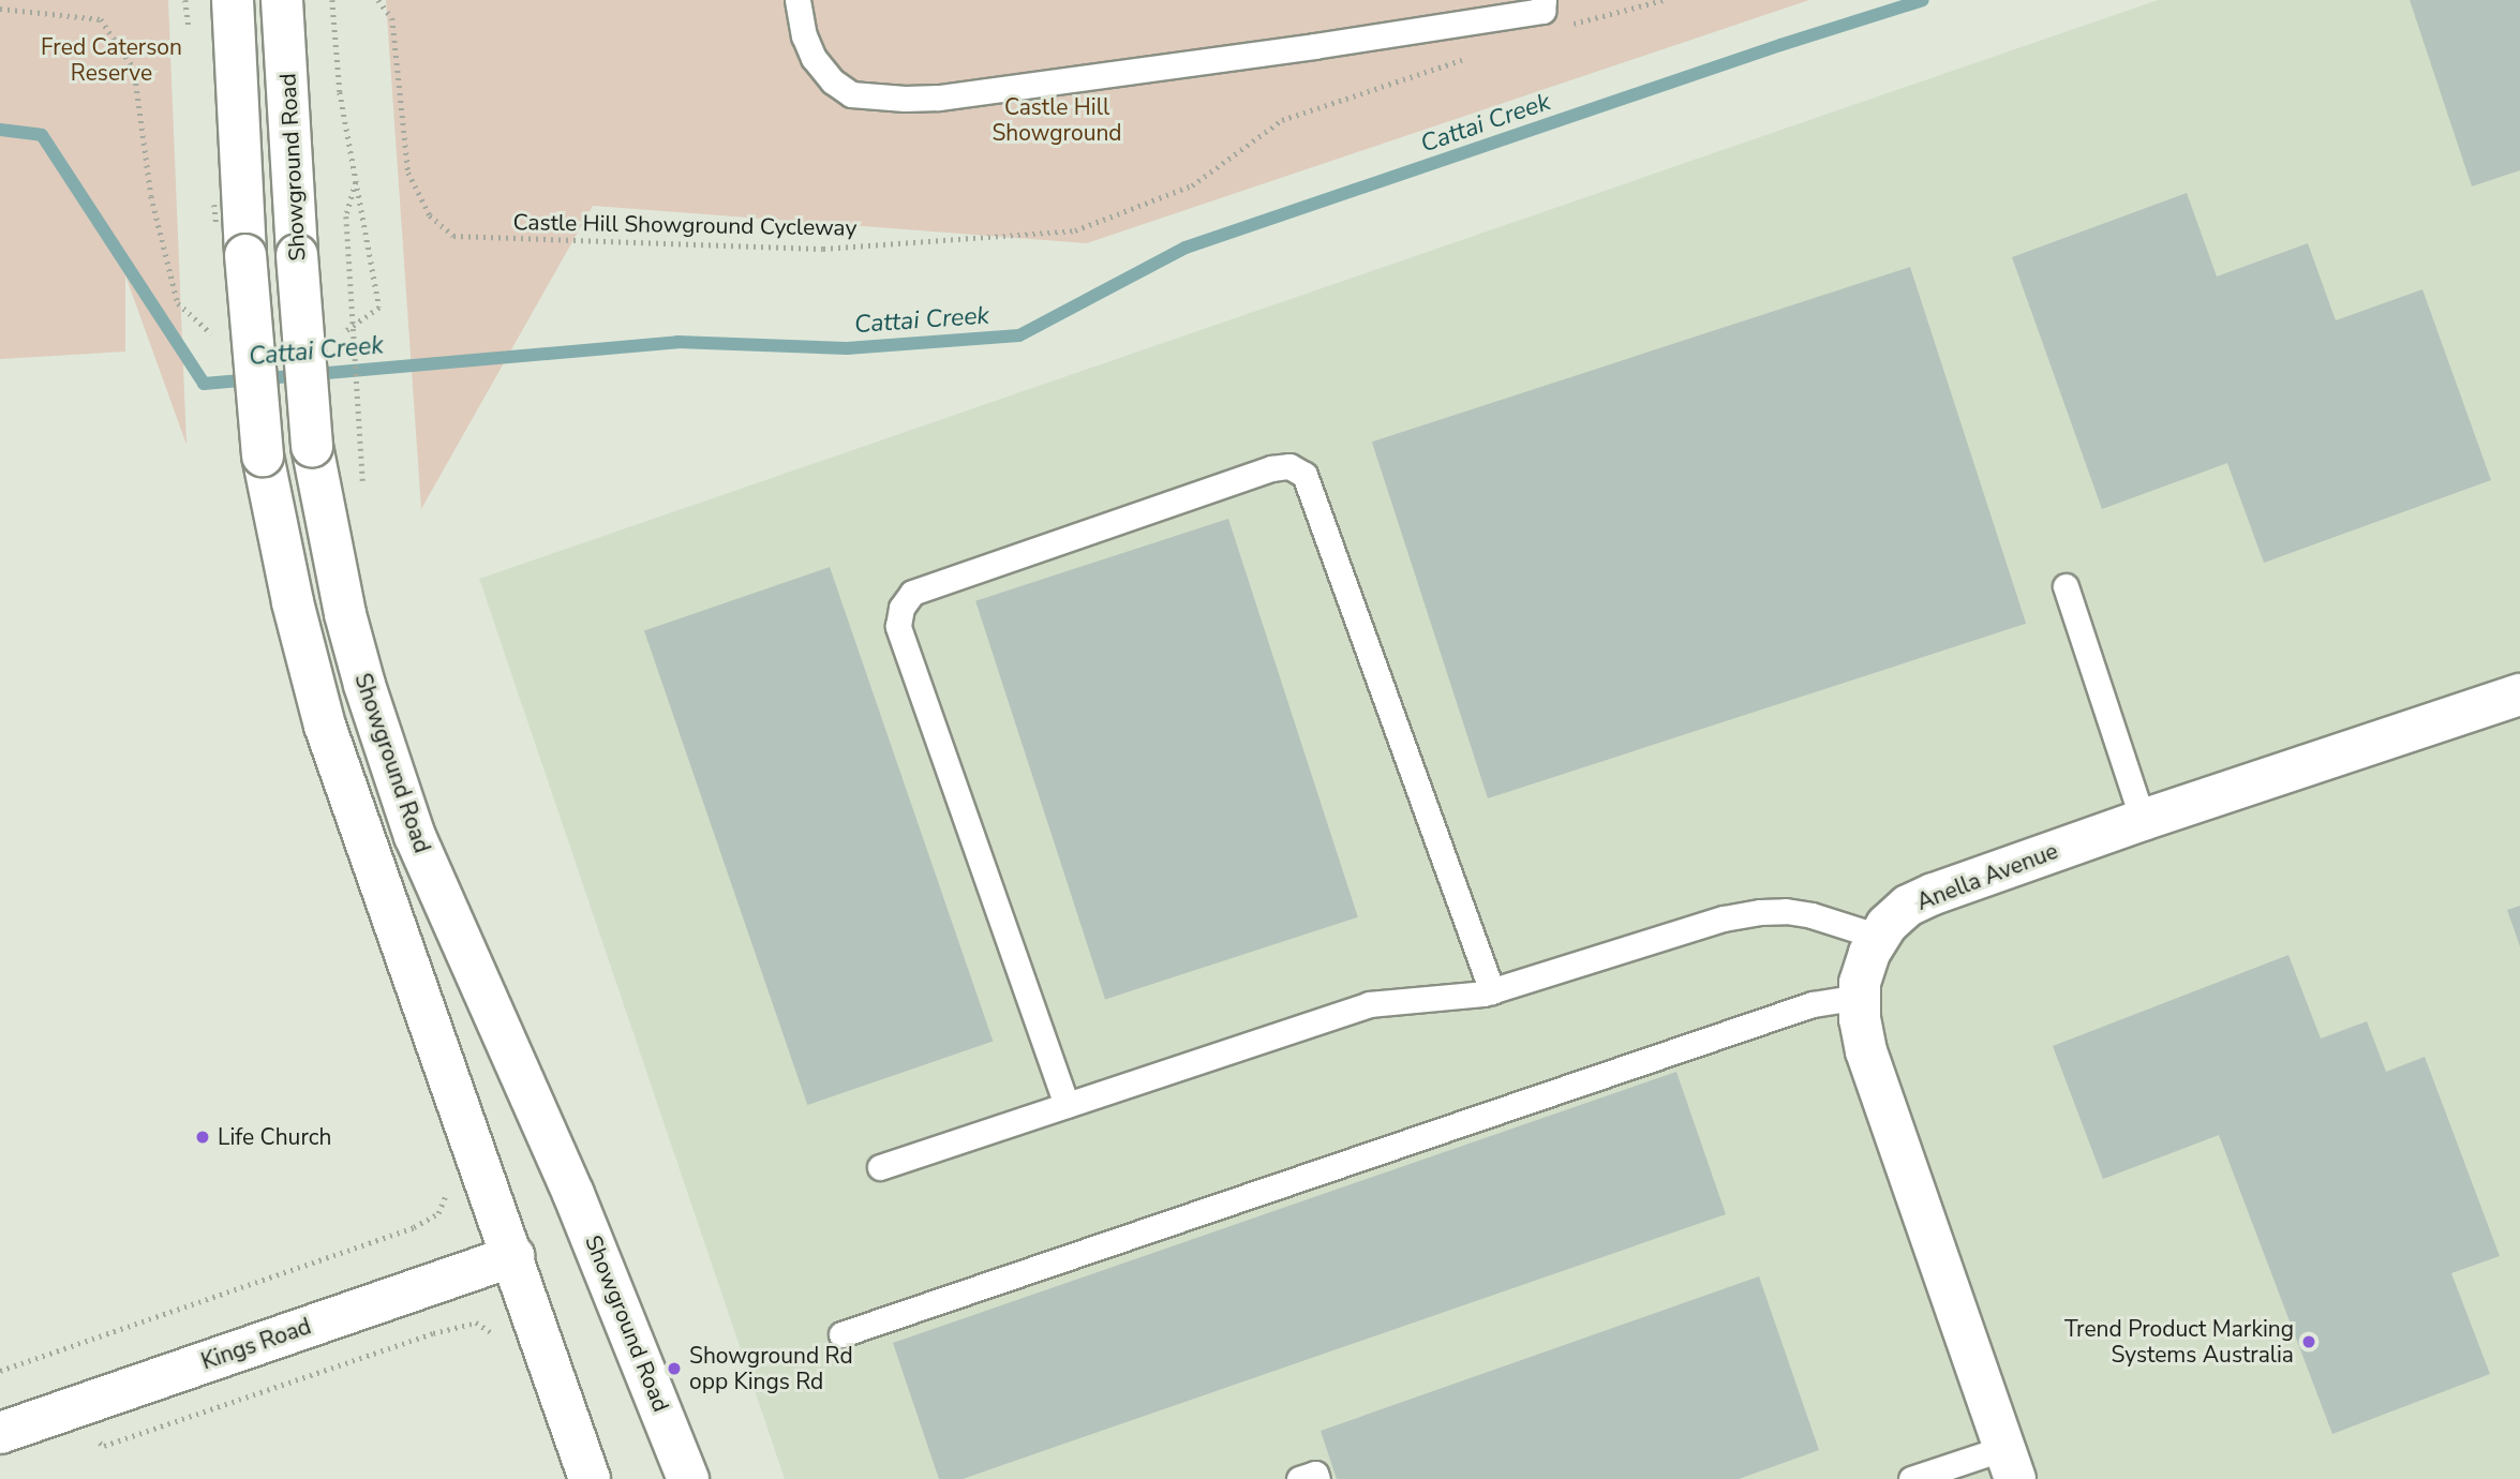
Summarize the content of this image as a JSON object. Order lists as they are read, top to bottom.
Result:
{
  "streets": {
    "main road": ["Showground Road", "Anella Avenue", "Kings Road"],
    "path": ["Castle Hill Showground Cycleway"]
  },
  "water": ["Cattai Creek"],
  "parks": ["Fred Caterson Reserve", "Castle Hill Showground"],
  "places": ["Life Church", "Trend Product Marking Systems Australia", "Showground Rd opp Kings Rd"]
}
